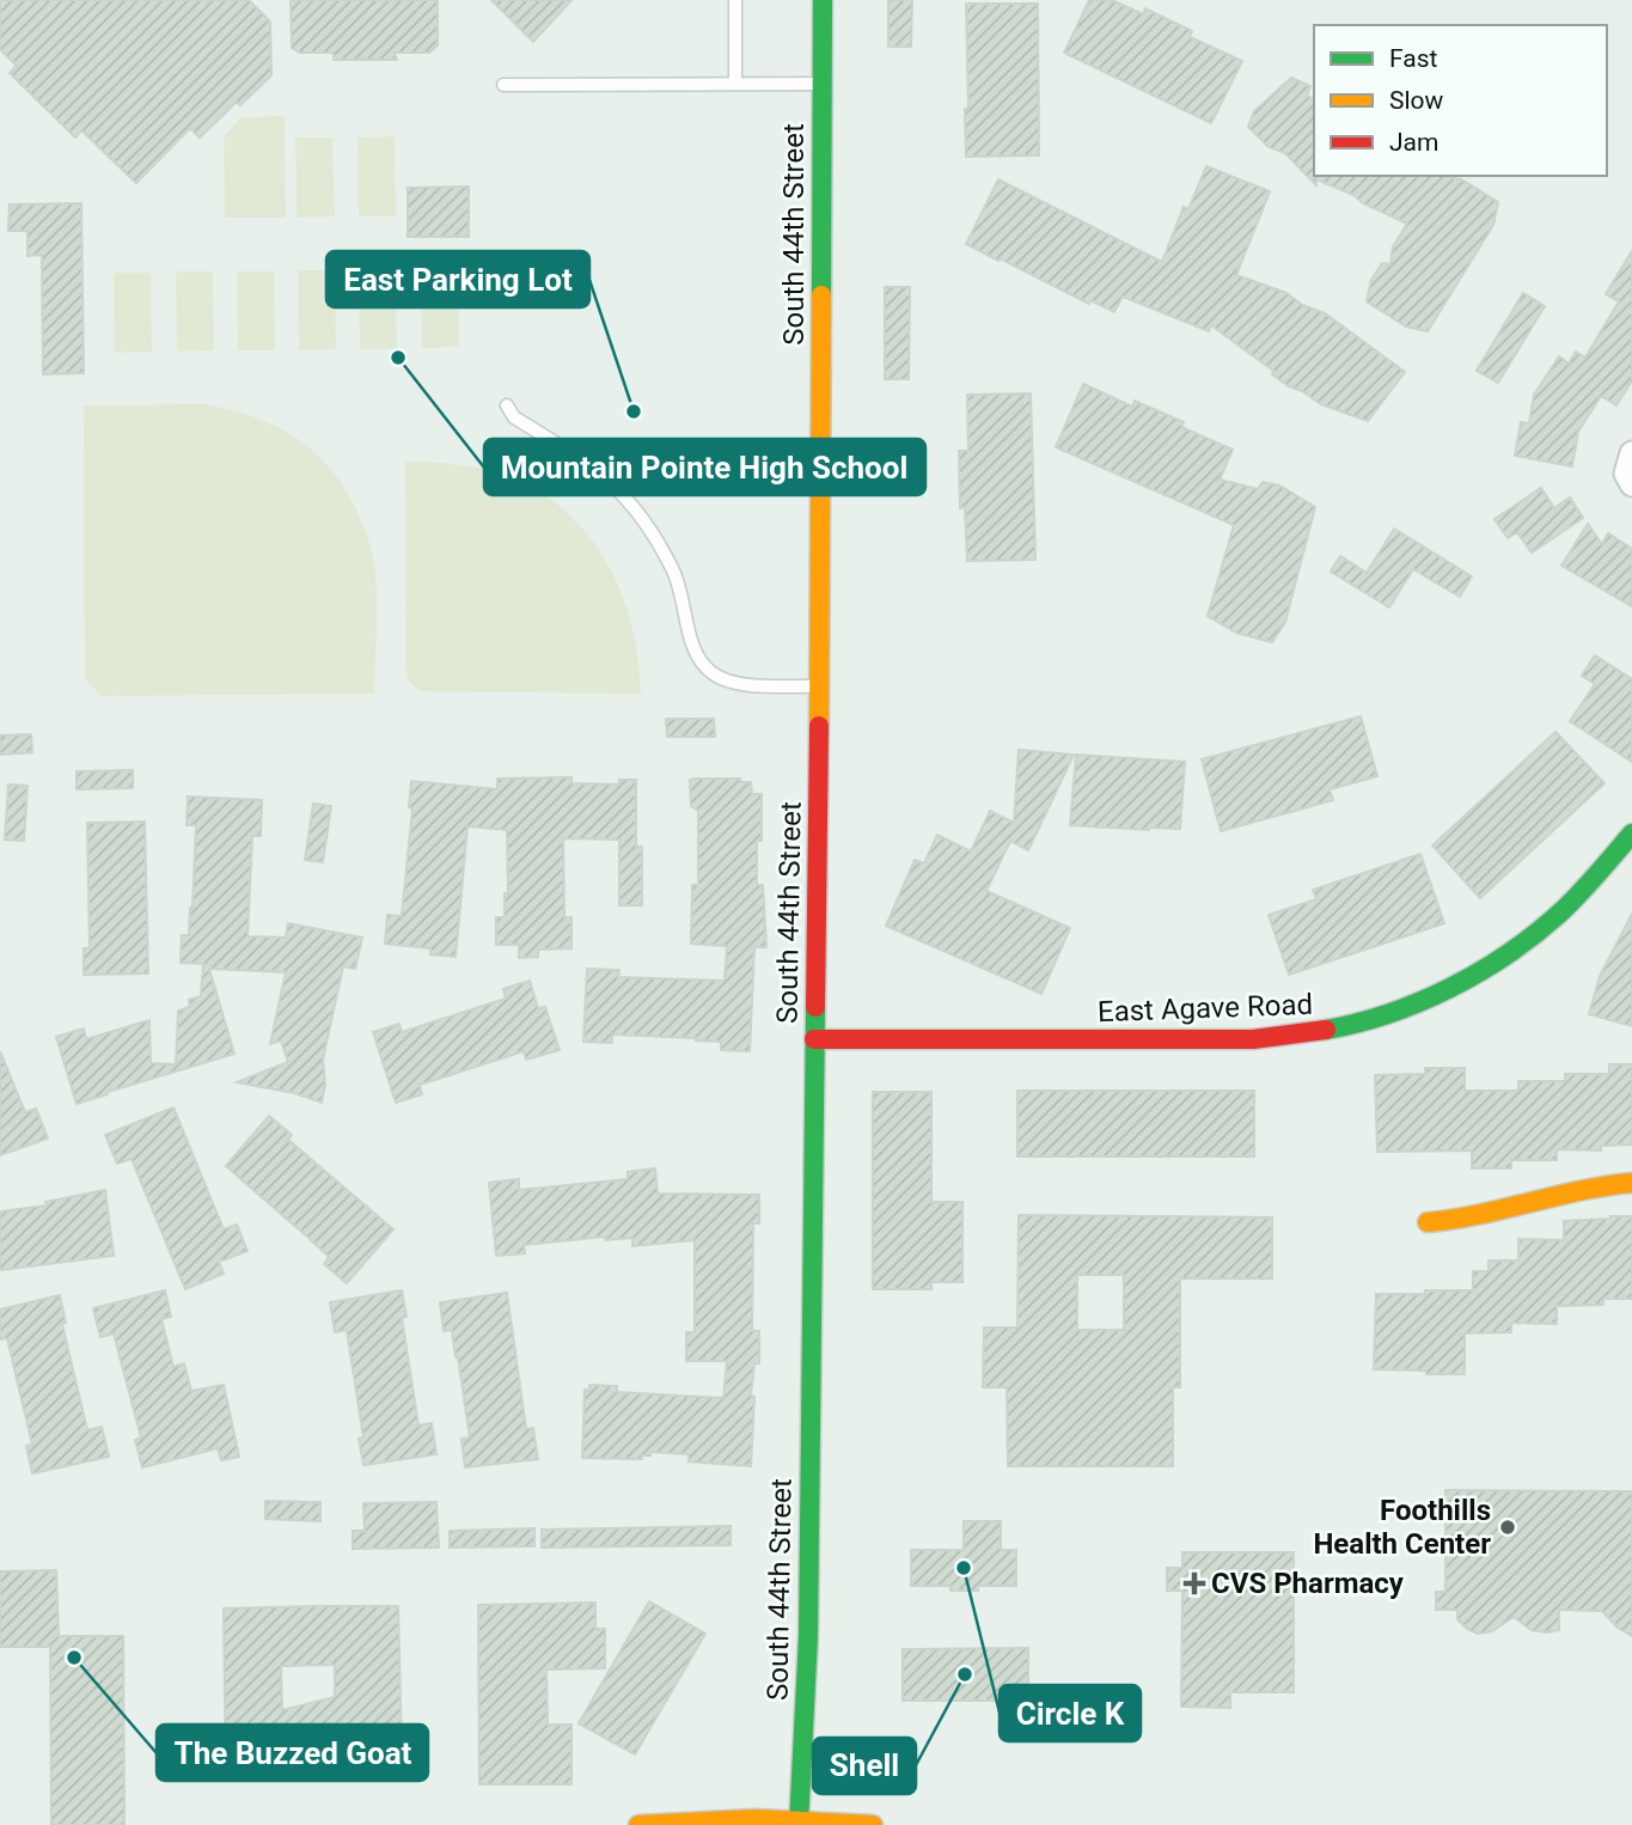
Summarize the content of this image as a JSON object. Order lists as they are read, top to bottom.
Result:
{
  "streets": {
    "street": ["South 44th Street", "East Agave Road"]
  },
  "crossings": [
    ["South 44th Street", "East Agave Road"]
  ],
  "places": {
    "other": [
      "Mountain Pointe High School",
      "East Parking Lot",
      "Foothills Health Center",
      "Circle K",
      "The Buzzed Goat",
      "Shell"
    ],
    "health": ["CVS Pharmacy"]
  },
  "legend": ["Fast", "Slow", "Jam"]
}
